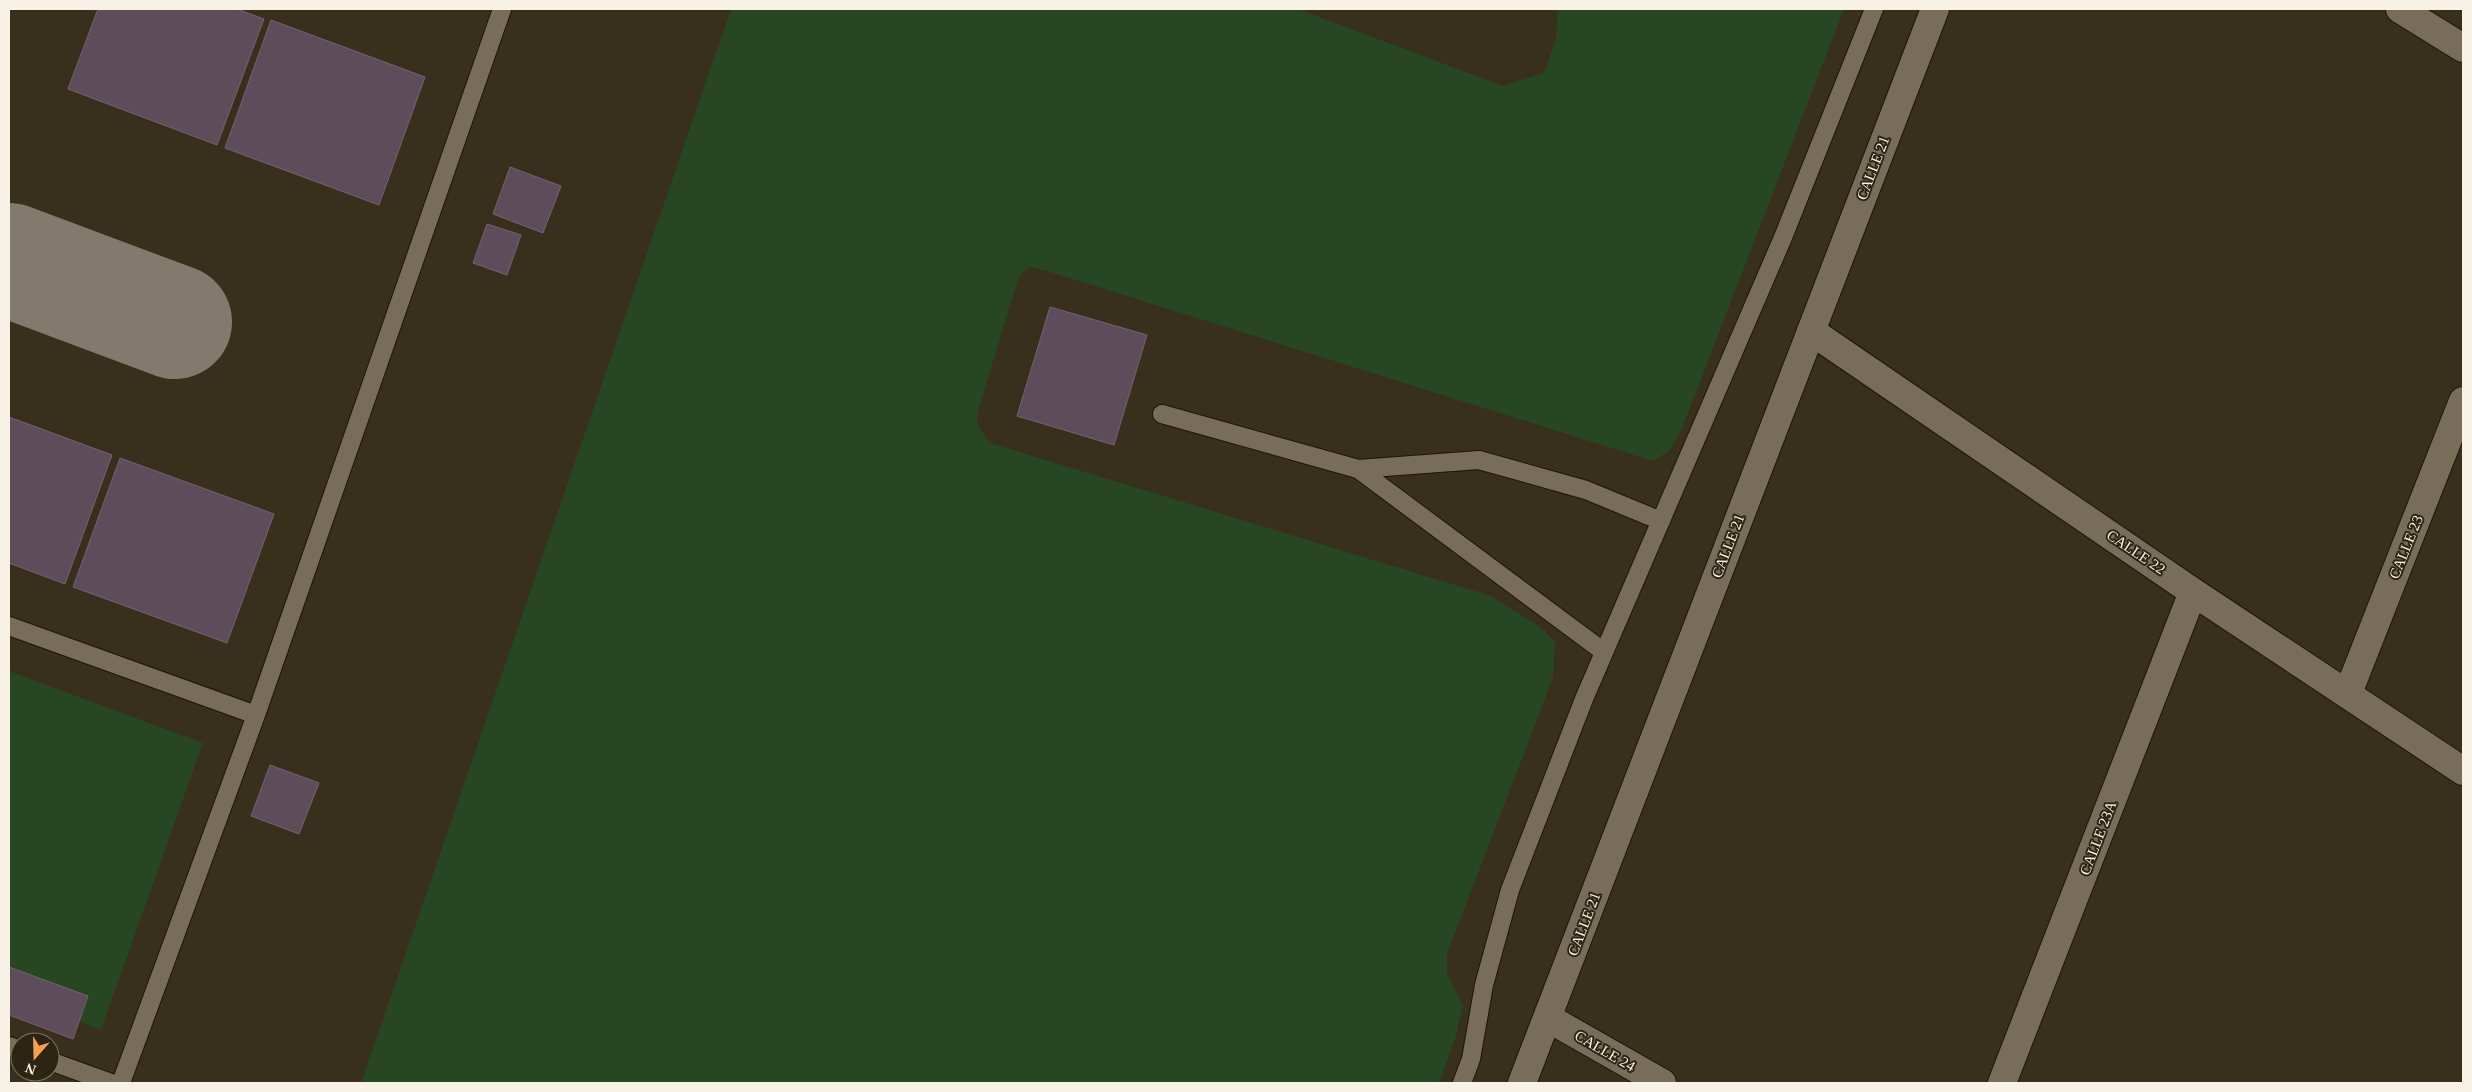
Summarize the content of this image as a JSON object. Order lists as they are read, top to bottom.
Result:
{
  "streets": {
    "street": [
      "CALLE 21",
      "CALLE 23",
      "CALLE 22",
      "CALLE 23A",
      "CALLE 24"
    ]
  },
  "crossings": [
    ["CALLE 21", "CALLE 22"],
    ["CALLE 21", "CALLE 24"],
    ["CALLE 23", "CALLE 22"],
    ["CALLE 22", "CALLE 23A"]
  ],
  "north": "bottom"
}
